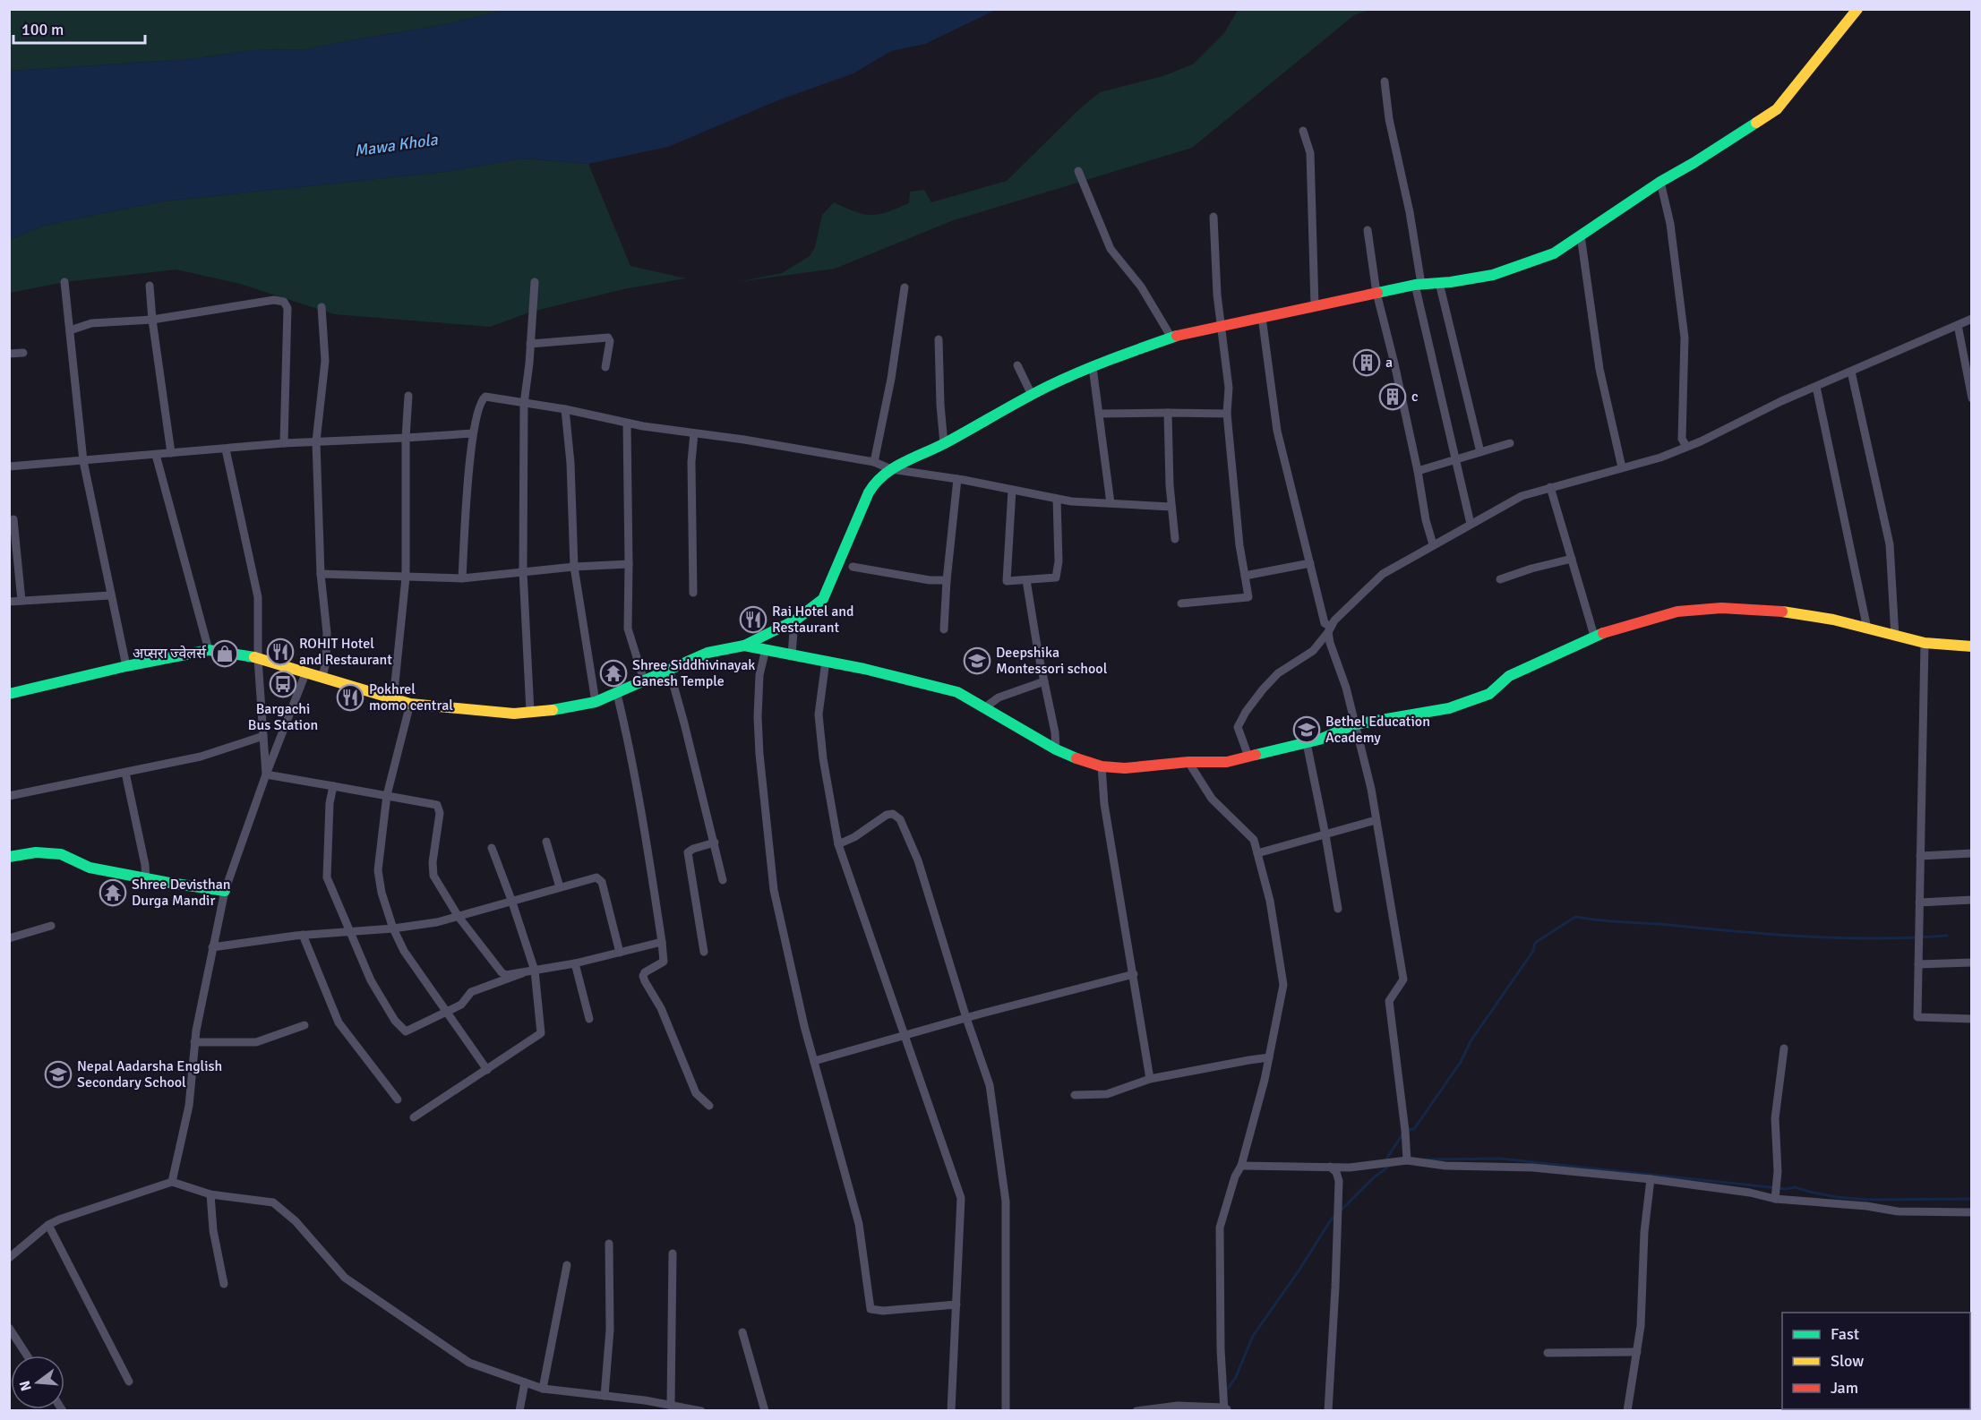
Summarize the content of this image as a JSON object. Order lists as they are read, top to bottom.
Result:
{
  "water": ["Mawa Khola"],
  "places": {
    "building": ["a", "c"],
    "restaurant": ["Rai Hotel and Restaurant", "ROHIT Hotel and Restaurant", "Pokhrel momo central"],
    "shop": ["अप्सरा ज्वेलर्स"],
    "school or university": ["Deepshika Montessori school", "Bethel Education Academy", "Nepal Aadarsha English Secondary School"],
    "temple": ["Shree Siddhivinayak Ganesh Temple", "Shree Devisthan Durga Mandir"],
    "bus stop": ["Bargachi Bus Station"]
  },
  "legend": ["Fast", "Slow", "Jam"],
  "scale_bar": "100 m",
  "north": "left"
}
